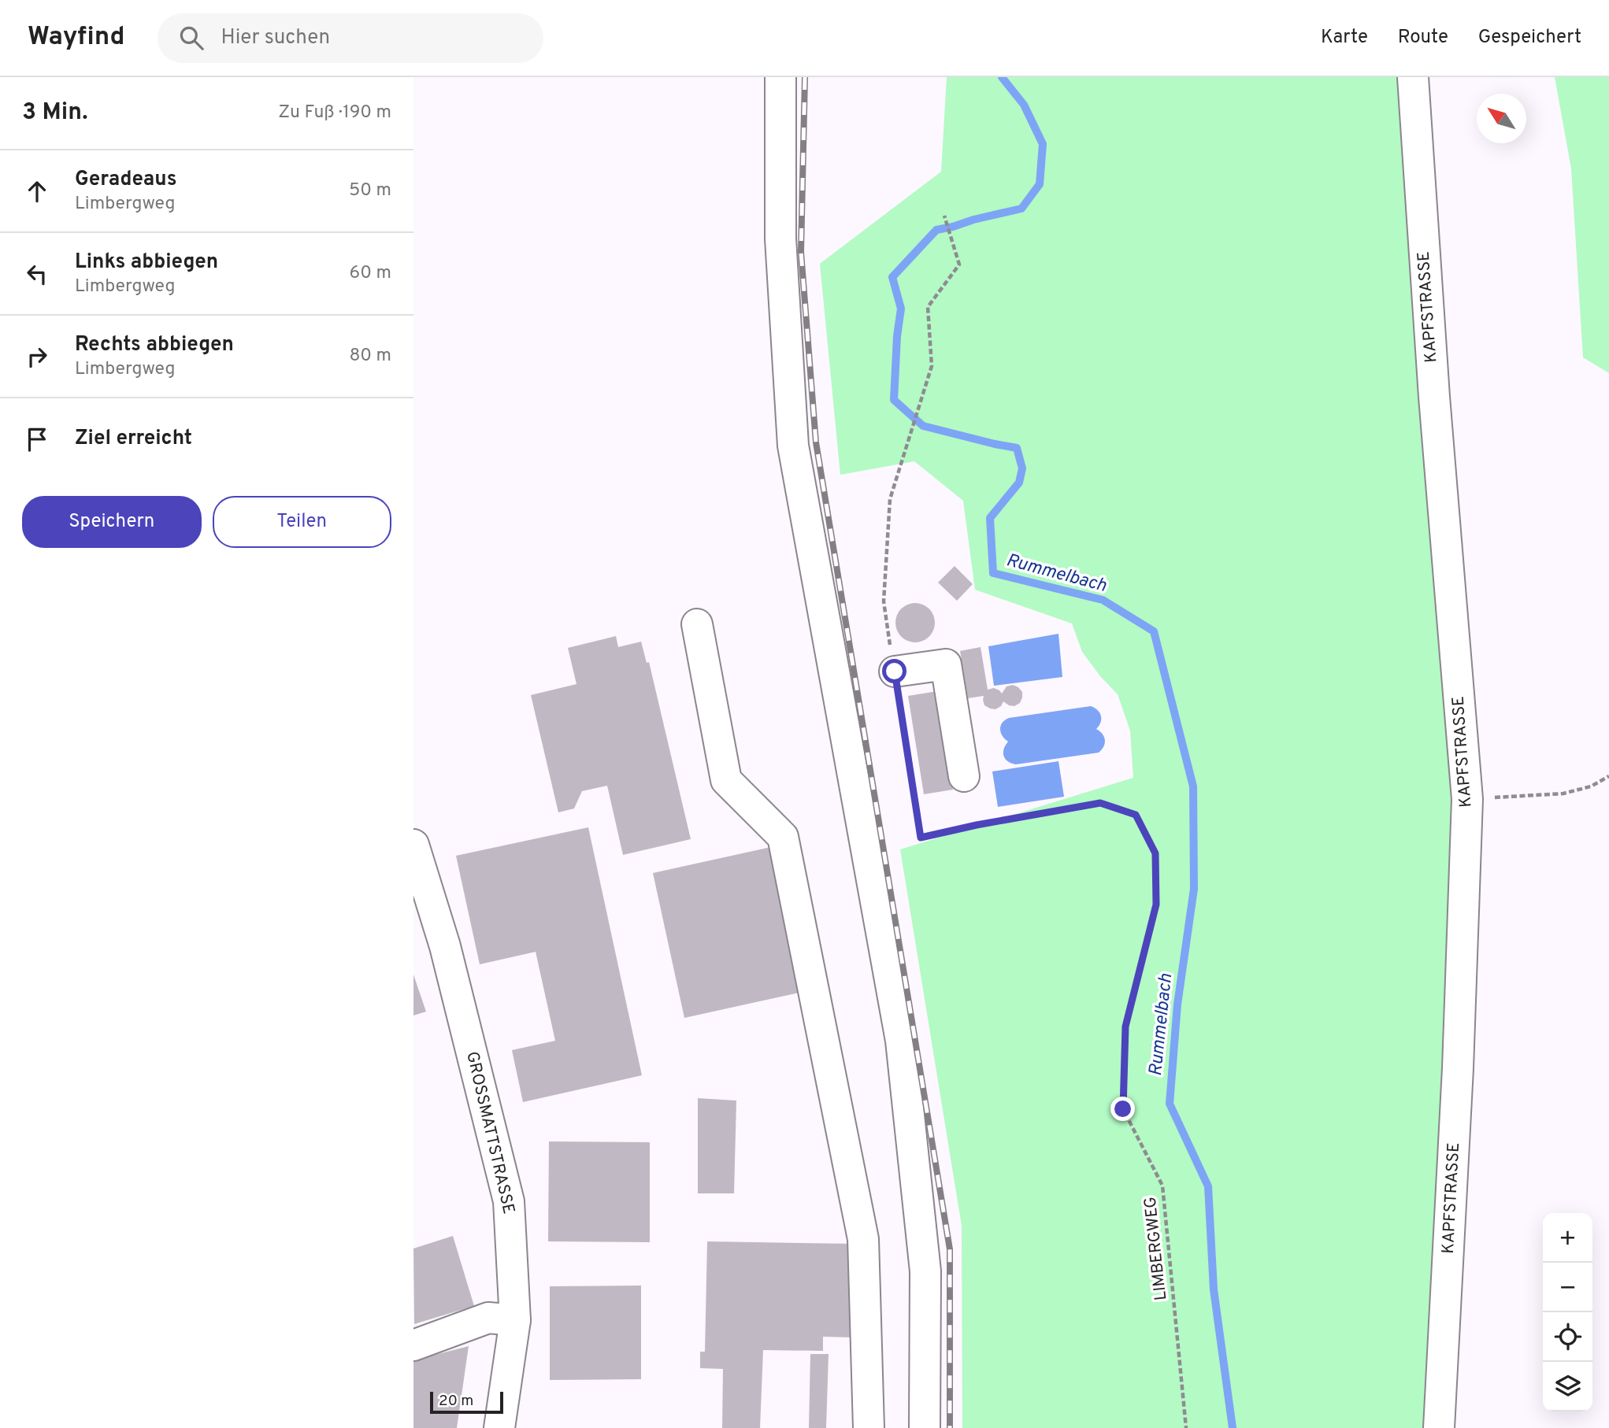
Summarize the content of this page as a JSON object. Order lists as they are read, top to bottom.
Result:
{
  "streets": {
    "street": ["KAPFSTRASSE", "GROSSMATTSTRASSE"],
    "path": ["LIMBERGWEG"]
  },
  "water": ["Rummelbach"],
  "scale_bar": "20 m",
  "north": "top left",
  "page": {
    "header": "Wayfind",
    "search": "Hier suchen",
    "nav": ["Karte", "Route", "Gespeichert"],
    "heading": ["3 Min.", "Zu Fuß · 190 m"],
    "list": [
      ["Geradeaus", "Limbergweg", "50 m"],
      ["Links abbiegen", "Limbergweg", "60 m"],
      ["Rechts abbiegen", "Limbergweg", "80 m"],
      "Ziel erreicht"
    ],
    "buttons": ["Speichern", "Teilen"],
    "map_buttons": ["+", "−"],
    "scale": "20 m"
  }
}
